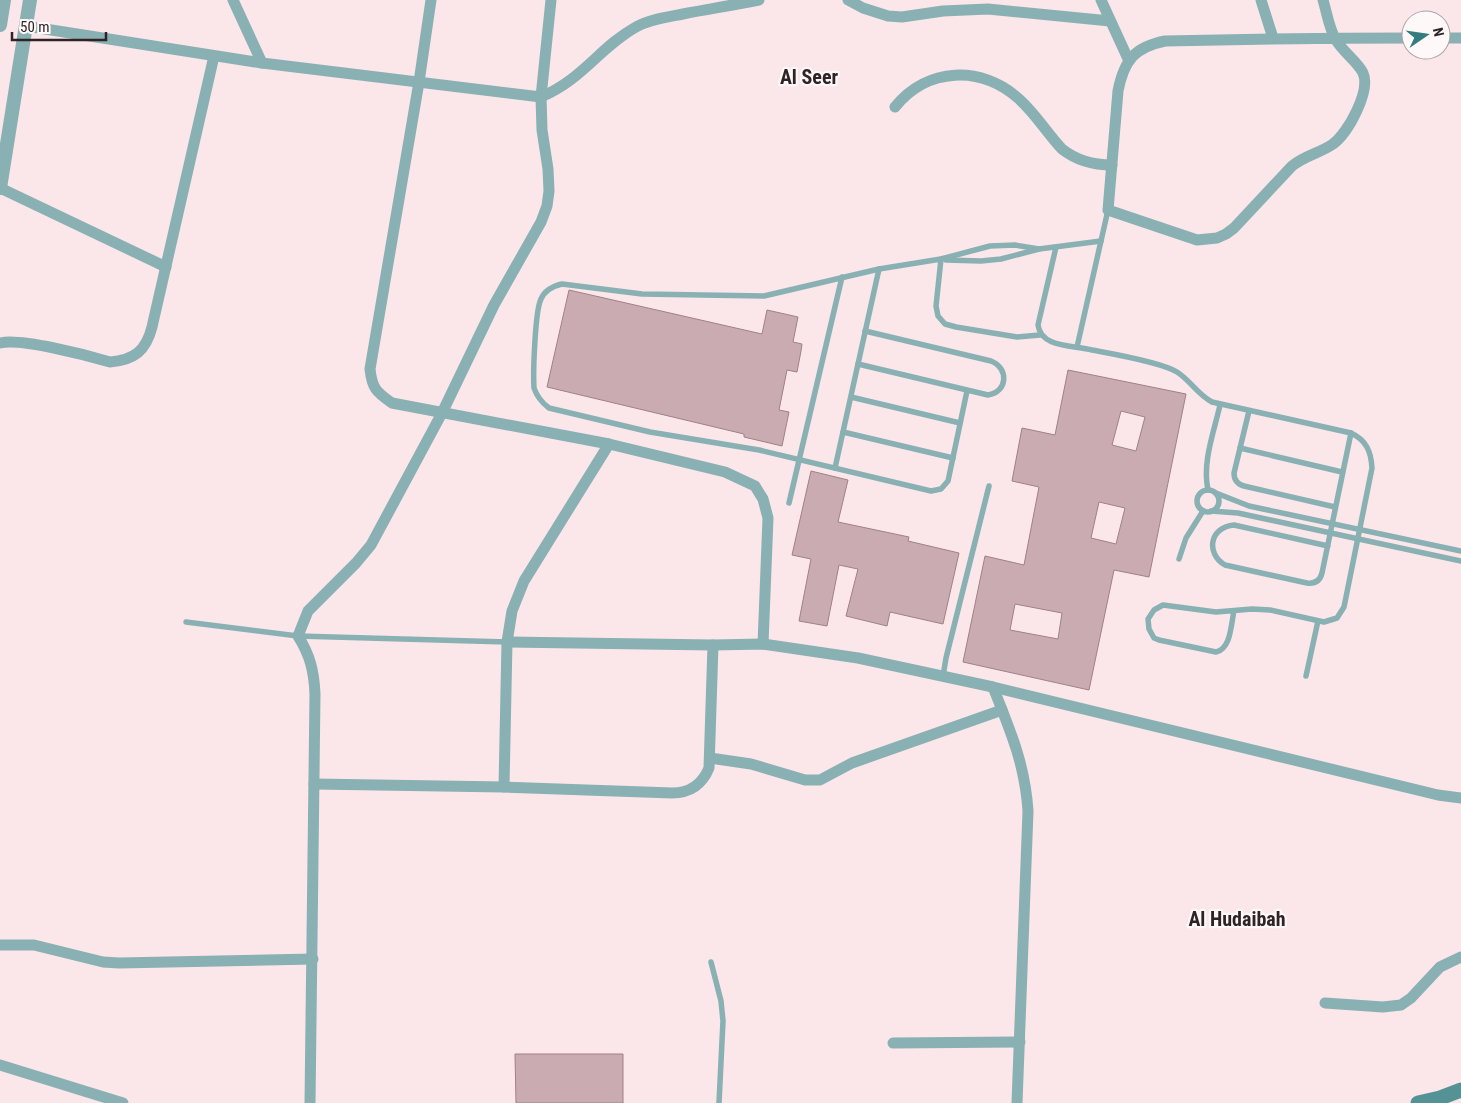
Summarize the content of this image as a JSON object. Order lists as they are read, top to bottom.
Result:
{
  "districts": ["Al Seer", "Al Hudaibah"],
  "scale_bar": "50 m",
  "north": "right"
}
